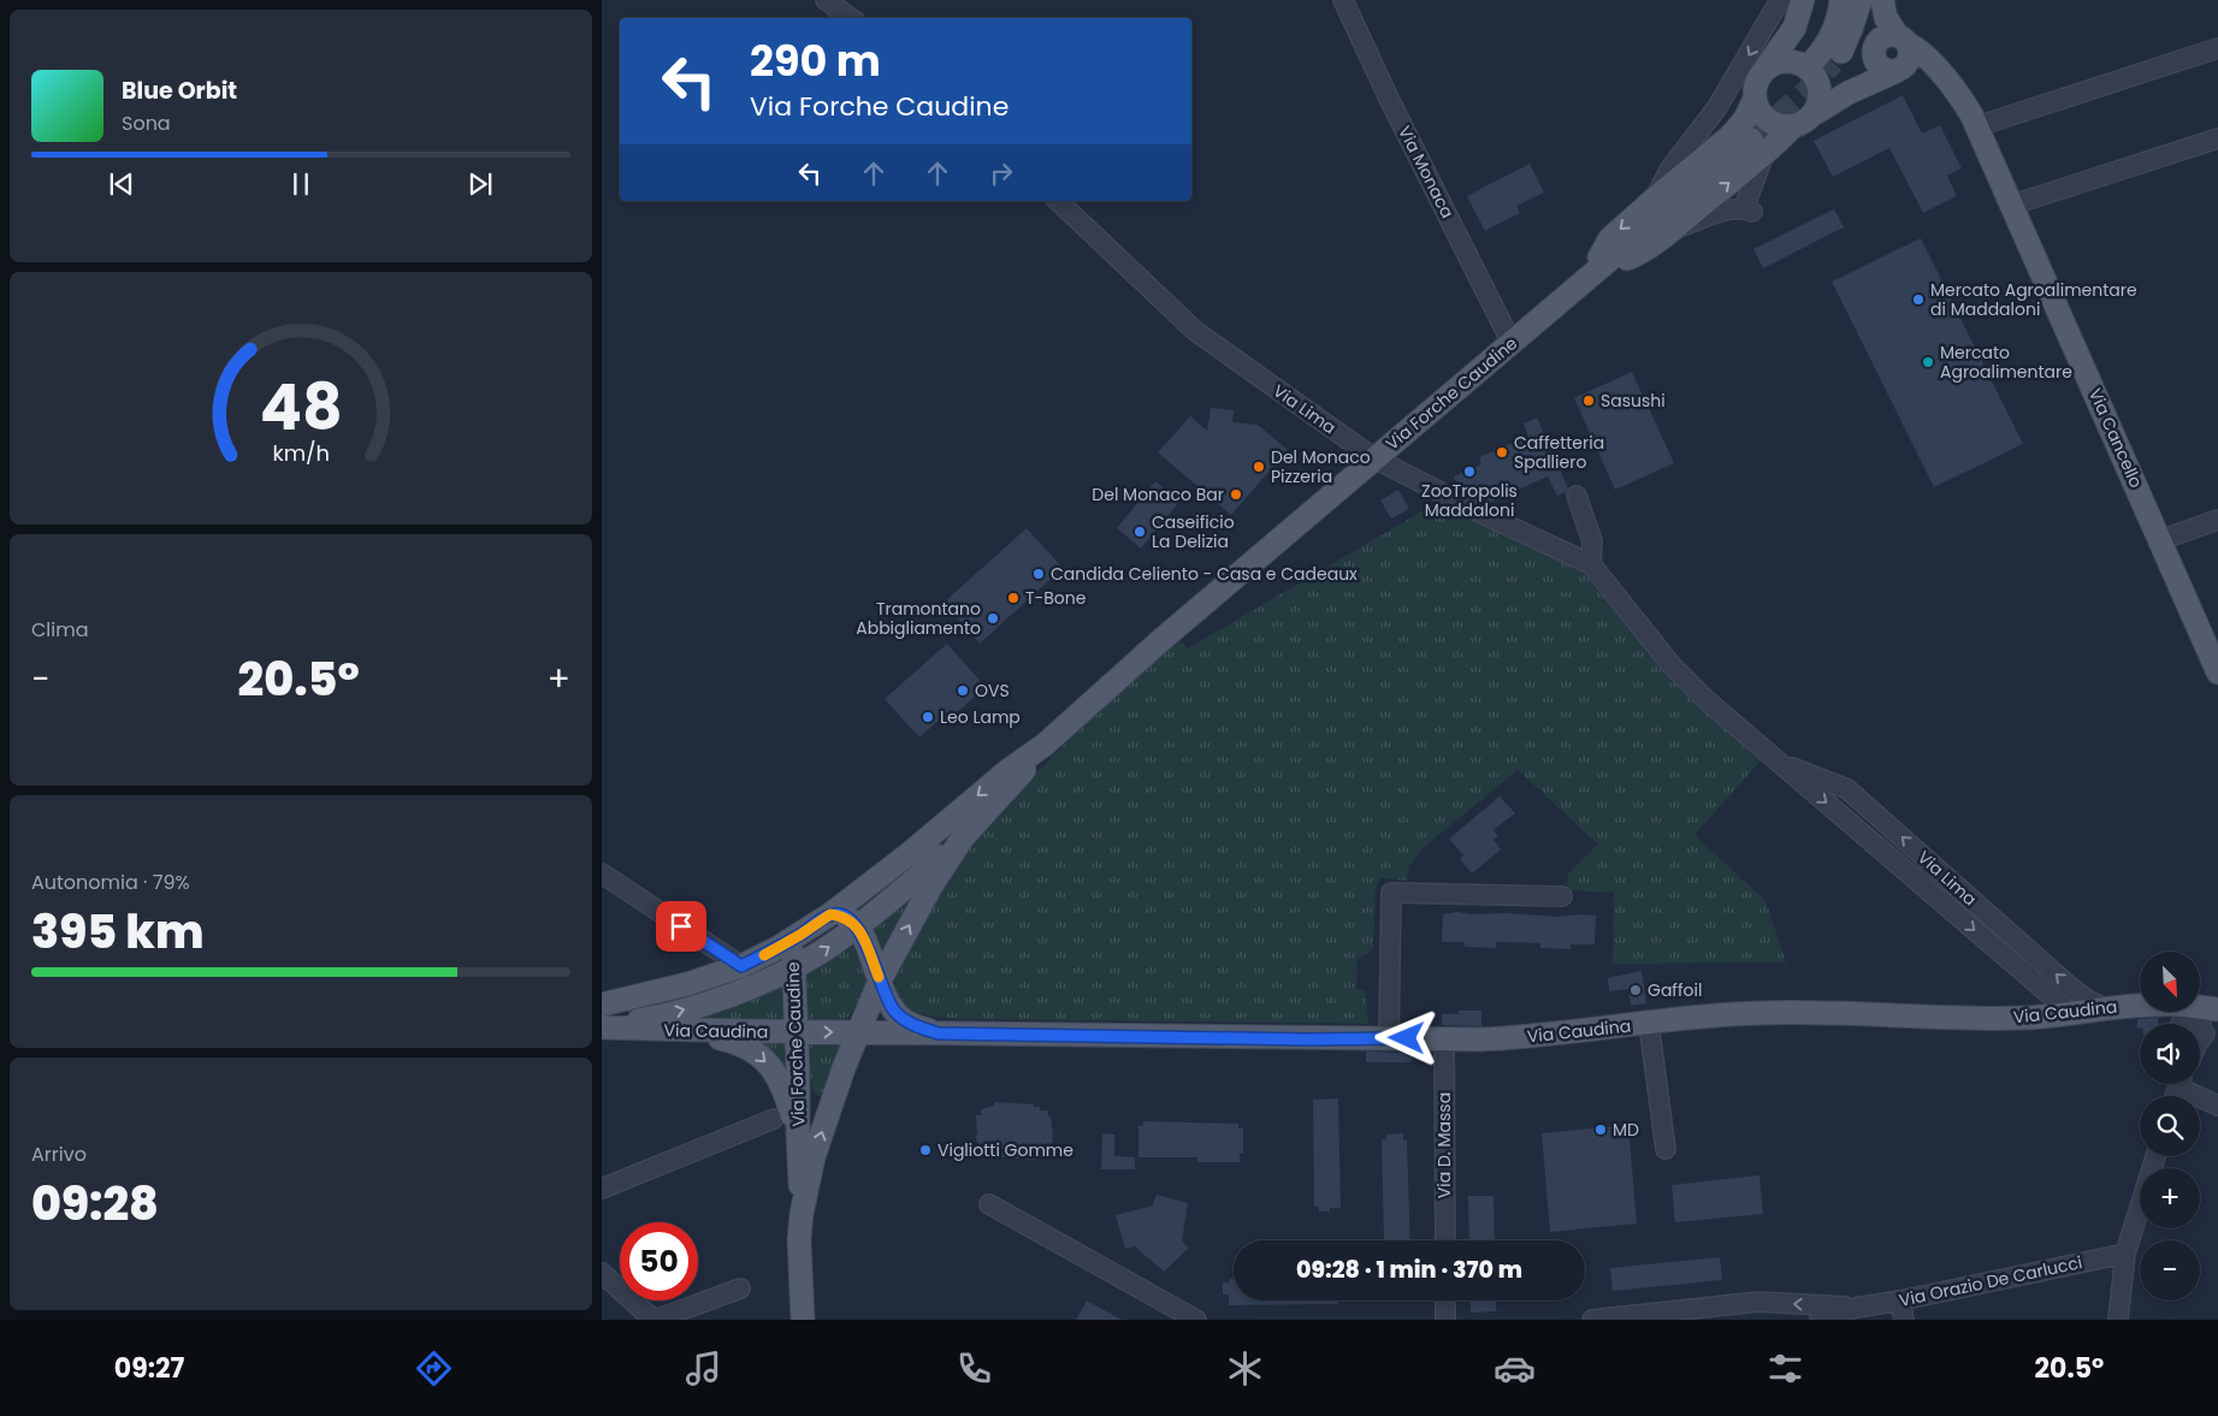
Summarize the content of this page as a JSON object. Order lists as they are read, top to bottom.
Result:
{
  "streets": {
    "main road": ["Via Forche Caudine", "Via Cancello", "Via Caudina"],
    "street": [
      "Via Monaca",
      "Via Lima",
      "Via D. Massa",
      "Via Orazio De Carlucci"
    ]
  },
  "crossings": [
    ["Via Monaca", "Via Forche Caudine"],
    ["Via Forche Caudine", "Via Lima"],
    ["Via Forche Caudine", "Via Caudina"],
    ["Via Lima", "Via Caudina"],
    ["Via Caudina", "Via D. Massa"]
  ],
  "places": [
    "Mercato Agroalimentare di Maddaloni",
    "Mercato Agroalimentare",
    "Sasushi",
    "Caffetteria Spalliero",
    "Del Monaco Pizzeria",
    "ZooTropolis Maddaloni",
    "Del Monaco Bar",
    "Caseificio La Delizia",
    "Candida Celiento - Casa e Cadeaux",
    "T-Bone",
    "Tramontano Abbigliamento",
    "OVS",
    "Leo Lamp",
    "Gaffoil",
    "MD",
    "Vigliotti Gomme"
  ],
  "north": "bottom right",
  "page": {
    "turn": ["290 m", "Via Forche Caudine"],
    "song": ["Blue Orbit", "Sona"],
    "tile": [
      "Clima",
      ["Autonomia · 79%", "395 km"],
      ["Arrivo", "09:28"]
    ],
    "heat": ["−", "20.5°", "+"],
    "map_buttons": ["+", "−"],
    "limit": "50",
    "trip": "09:28 · 1 min · 370 m",
    "tabs": ["09:27", "20.5°"],
    "gauge": ["48", "km/h"]
  }
}
